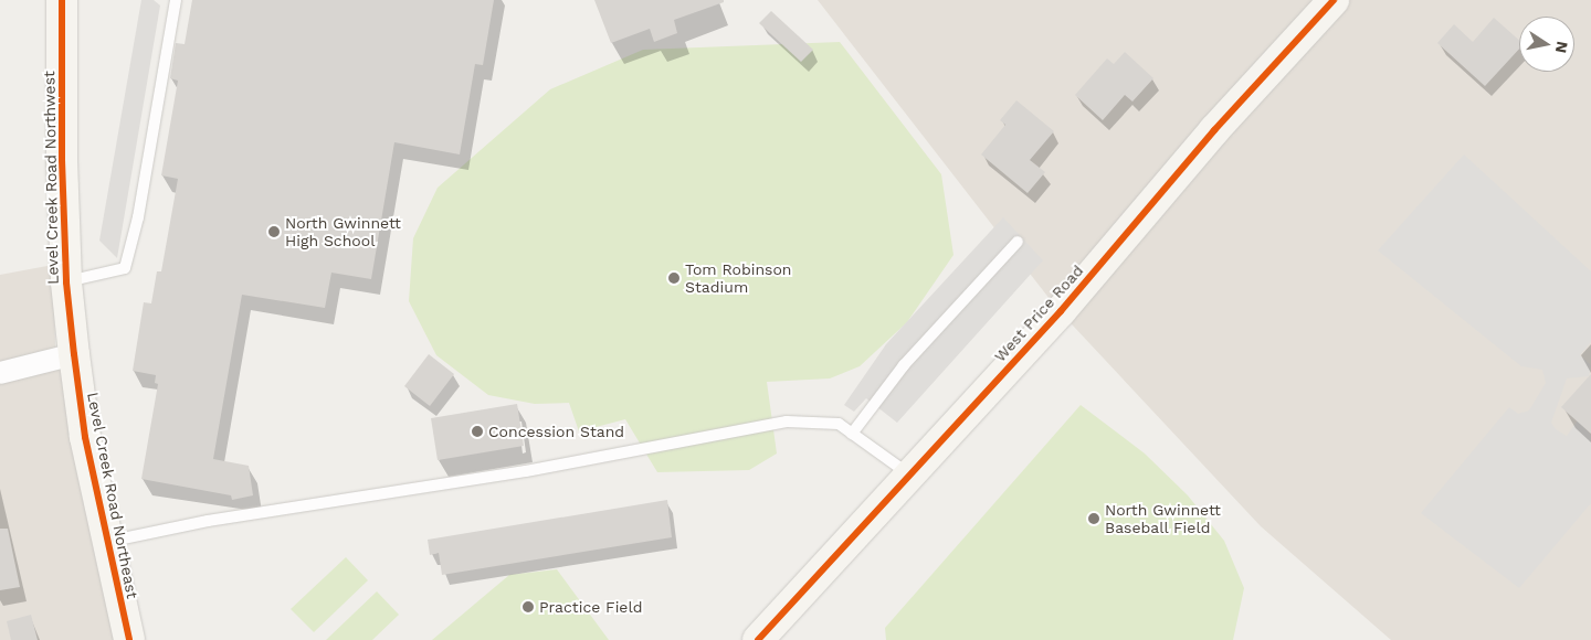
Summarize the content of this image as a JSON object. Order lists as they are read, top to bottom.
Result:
{
  "streets": {
    "street": ["Level Creek Road Northwest", "West Price Road", "Level Creek Road Northeast"]
  },
  "crossings": [
    ["Level Creek Road Northwest", "Level Creek Road Northeast"]
  ],
  "places": [
    "North Gwinnett High School",
    "Tom Robinson Stadium",
    "Concession Stand",
    "North Gwinnett Baseball Field",
    "Practice Field"
  ],
  "north": "right"
}
